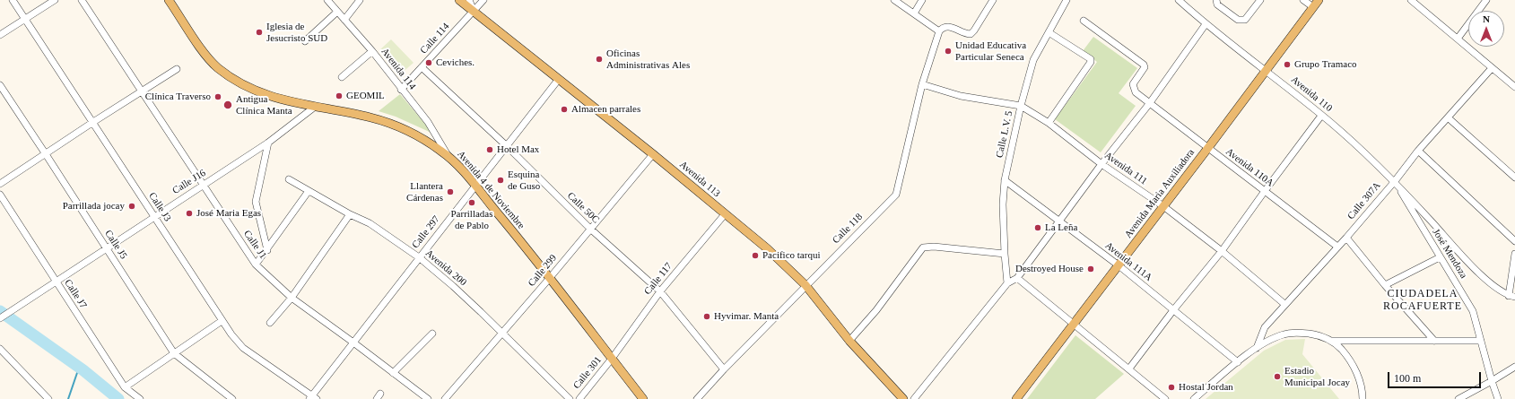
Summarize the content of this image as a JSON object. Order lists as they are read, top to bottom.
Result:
{
  "streets": {
    "main road": ["Avenida 113", "Avenida 4 de Noviembre", "Avenida Maria Auxiliadora"],
    "street": [
      "Calle 114",
      "Avenida 114",
      "Avenida 110",
      "Calle L.V. 5",
      "Avenida 110A",
      "Avenida 111",
      "Calle J16",
      "Calle 307A",
      "Calle J3",
      "Calle 50C",
      "Calle 118",
      "Calle 297",
      "Calle J5",
      "Calle J1",
      "José Mendoza",
      "Avenida 111A",
      "Avenida 200",
      "Calle 299",
      "Calle 117",
      "Calle J7",
      "Calle 301"
    ]
  },
  "crossings": [
    ["Calle 114", "Avenida 114"],
    ["Calle 114", "Avenida 113"],
    ["Calle 114", "Calle 50C"],
    ["Avenida 114", "Avenida 4 de Noviembre"],
    ["Avenida 110", "Avenida Maria Auxiliadora"],
    ["Avenida 110", "Calle 307A"],
    ["Avenida 110", "José Mendoza"],
    ["Calle L.V. 5", "Avenida 111"],
    ["Calle L.V. 5", "Avenida 111A"],
    ["Avenida 110A", "Avenida Maria Auxiliadora"],
    ["Avenida 110A", "Calle 307A"],
    ["Avenida 111", "Avenida Maria Auxiliadora"],
    ["Avenida 111", "Calle 307A"],
    ["Avenida 113", "Calle 118"],
    ["Avenida 113", "Calle 297"],
    ["Avenida 113", "Calle 299"],
    ["Avenida 113", "Calle 117"],
    ["Calle J16", "Avenida 4 de Noviembre"],
    ["Calle J16", "Calle J3"],
    ["Calle J16", "Calle J5"],
    ["Calle J16", "Calle J1"],
    ["Calle J16", "Calle J7"],
    ["Avenida 4 de Noviembre", "Calle 297"],
    ["Avenida 4 de Noviembre", "Calle 299"],
    ["Avenida 4 de Noviembre", "Calle 117"],
    ["Avenida 4 de Noviembre", "Calle 301"],
    ["Avenida Maria Auxiliadora", "Avenida 111A"],
    ["Calle 307A", "José Mendoza"],
    ["Calle J3", "Calle 297"],
    ["Calle 50C", "Calle 118"],
    ["Calle 50C", "Calle 297"],
    ["Calle 50C", "Calle 299"],
    ["Calle 50C", "Calle 117"],
    ["Calle 297", "Calle J1"],
    ["Calle 297", "Avenida 200"],
    ["Avenida 200", "Calle 299"],
    ["Calle 117", "Calle 301"]
  ],
  "districts": ["CIUDADELA ROCAFUERTE"],
  "places": [
    "Iglesia de Jesucristo SUD",
    "Unidad Educativa Particular Seneca",
    "Oficinas Administrativas Ales",
    "Ceviches.",
    "Grupo Tramaco",
    "GEOMIL",
    "Clínica Traverso",
    "Antigua Clínica Manta",
    "Almacen parrales",
    "Hotel Max",
    "Esquina de Guso",
    "Llantera Cárdenas",
    "Parrilladas de Pablo",
    "Parrillada jocay",
    "José Maria Egas",
    "La Leña",
    "Pacifico tarqui",
    "Destroyed House",
    "Hyvimar. Manta",
    "Estadio Municipal Jocay",
    "Hostal Jordan"
  ],
  "scale_bar": "100 m",
  "north": "top"
}
